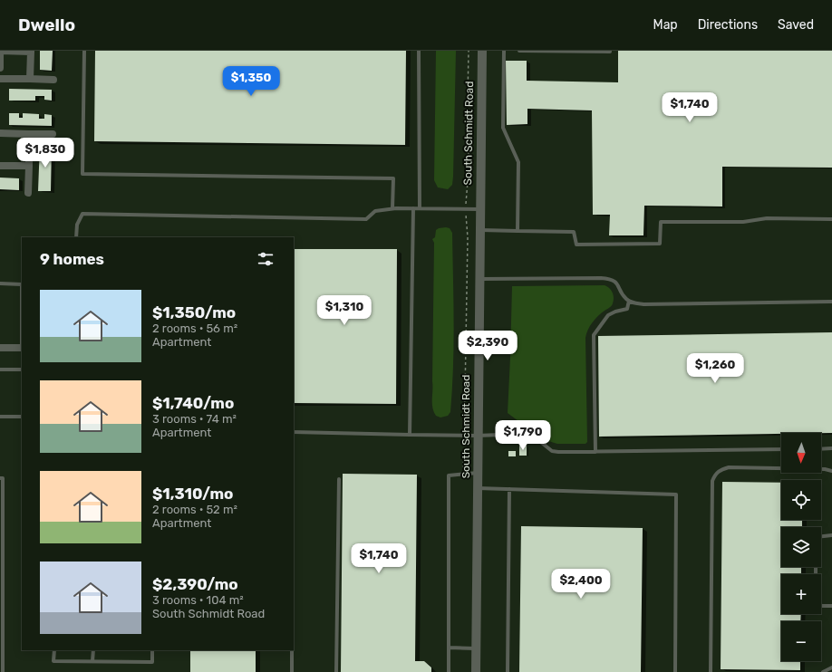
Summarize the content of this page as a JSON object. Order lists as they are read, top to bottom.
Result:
{
  "streets": {
    "street": ["South Schmidt Road"]
  },
  "north": "bottom",
  "page": {
    "header": "Dwello",
    "nav": ["Map", "Directions", "Saved"],
    "price": [
      "$1,350",
      "$1,740",
      "$1,830",
      "$1,310",
      "$2,390",
      "$1,260",
      "$1,790",
      "$1,740",
      "$2,400"
    ],
    "heading": "9 homes",
    "list": [
      {
        "name": "$1,350/mo",
        "note": "2 rooms · 56 m² · Apartment"
      },
      {
        "name": "$1,740/mo",
        "note": "3 rooms · 74 m² · Apartment"
      },
      {
        "name": "$1,310/mo",
        "note": "2 rooms · 52 m² · Apartment"
      },
      {
        "name": "$2,390/mo",
        "note": "3 rooms · 104 m² · South Schmidt Road"
      }
    ],
    "map_buttons": ["+", "−"]
  }
}
